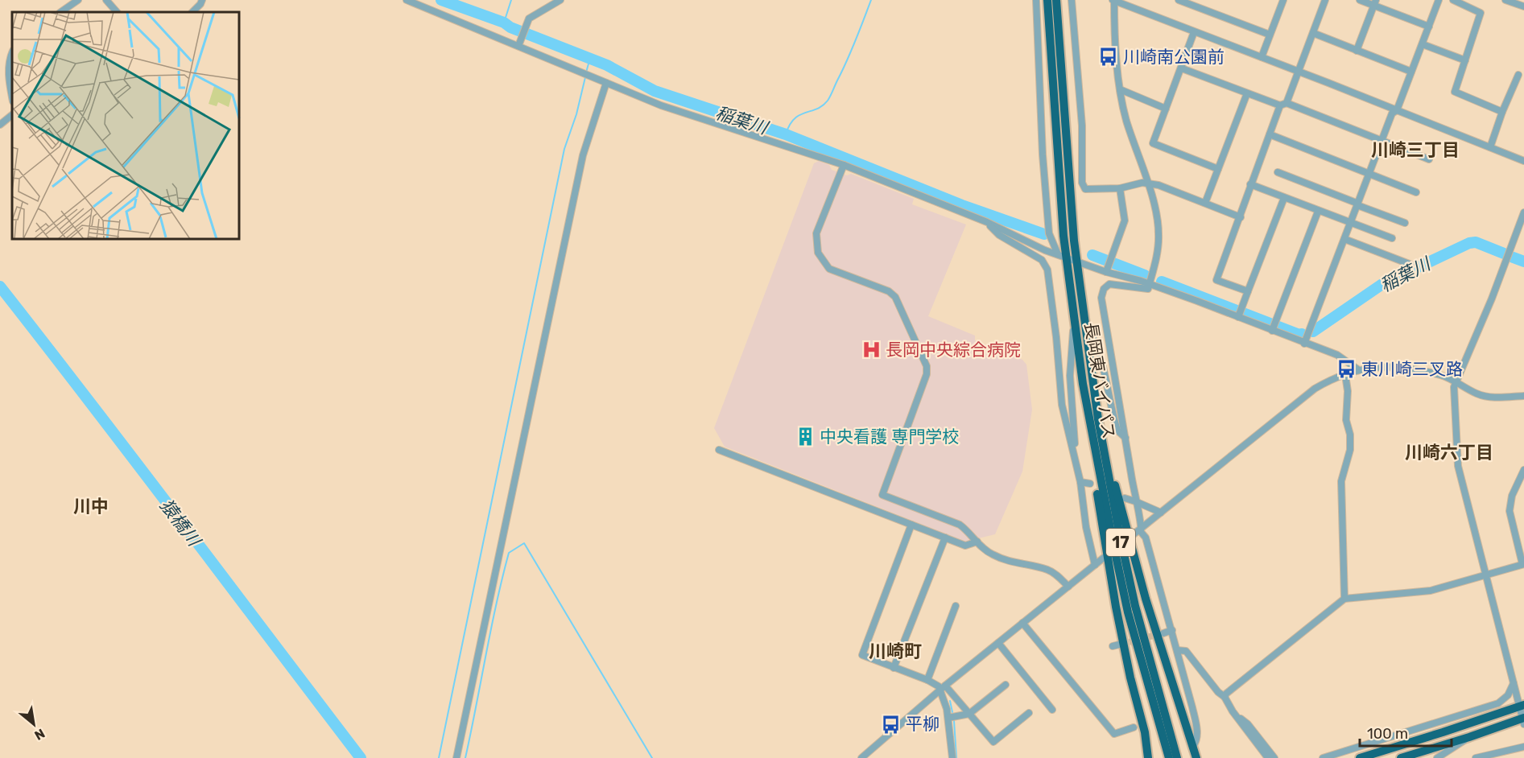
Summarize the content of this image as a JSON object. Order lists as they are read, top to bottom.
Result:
{
  "streets": {
    "highway": ["長岡東バイパス", "17"]
  },
  "crossings": [
    ["長岡東バイパス", "17"]
  ],
  "districts": [
    "川崎三丁目",
    "川崎六丁目",
    "川中",
    "川崎町"
  ],
  "water": ["稲葉川", "猿橋川"],
  "places": {
    "bus stop": ["川崎南公園前", "東川崎三叉路", "平柳"],
    "hospital": ["長岡中央綜合病院"],
    "building": ["中央看護 専門学校"]
  },
  "scale_bar": "100 m",
  "north": "bottom right"
}
